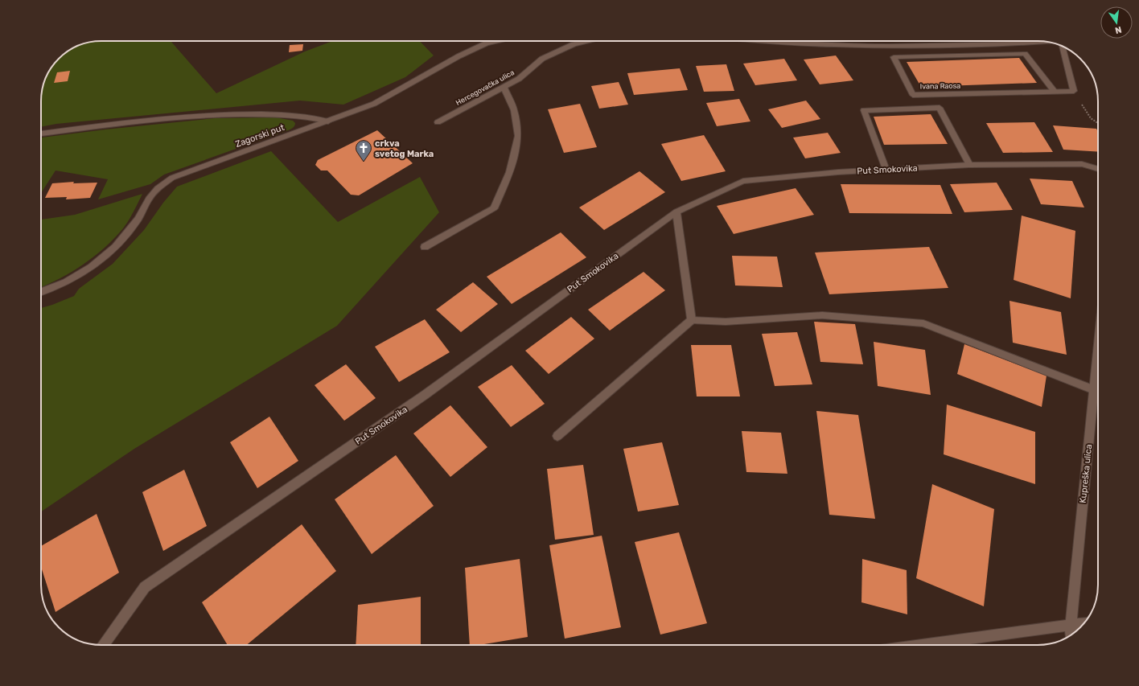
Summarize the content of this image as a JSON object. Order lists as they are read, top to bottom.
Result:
{
  "streets": {
    "street": [
      "Ivana Raosa",
      "Hercegovačka ulica",
      "Zagorski put",
      "Put Smokovika",
      "Kupreška ulica"
    ]
  },
  "places": {
    "church": ["crkva svetog Marka"]
  },
  "north": "bottom"
}
